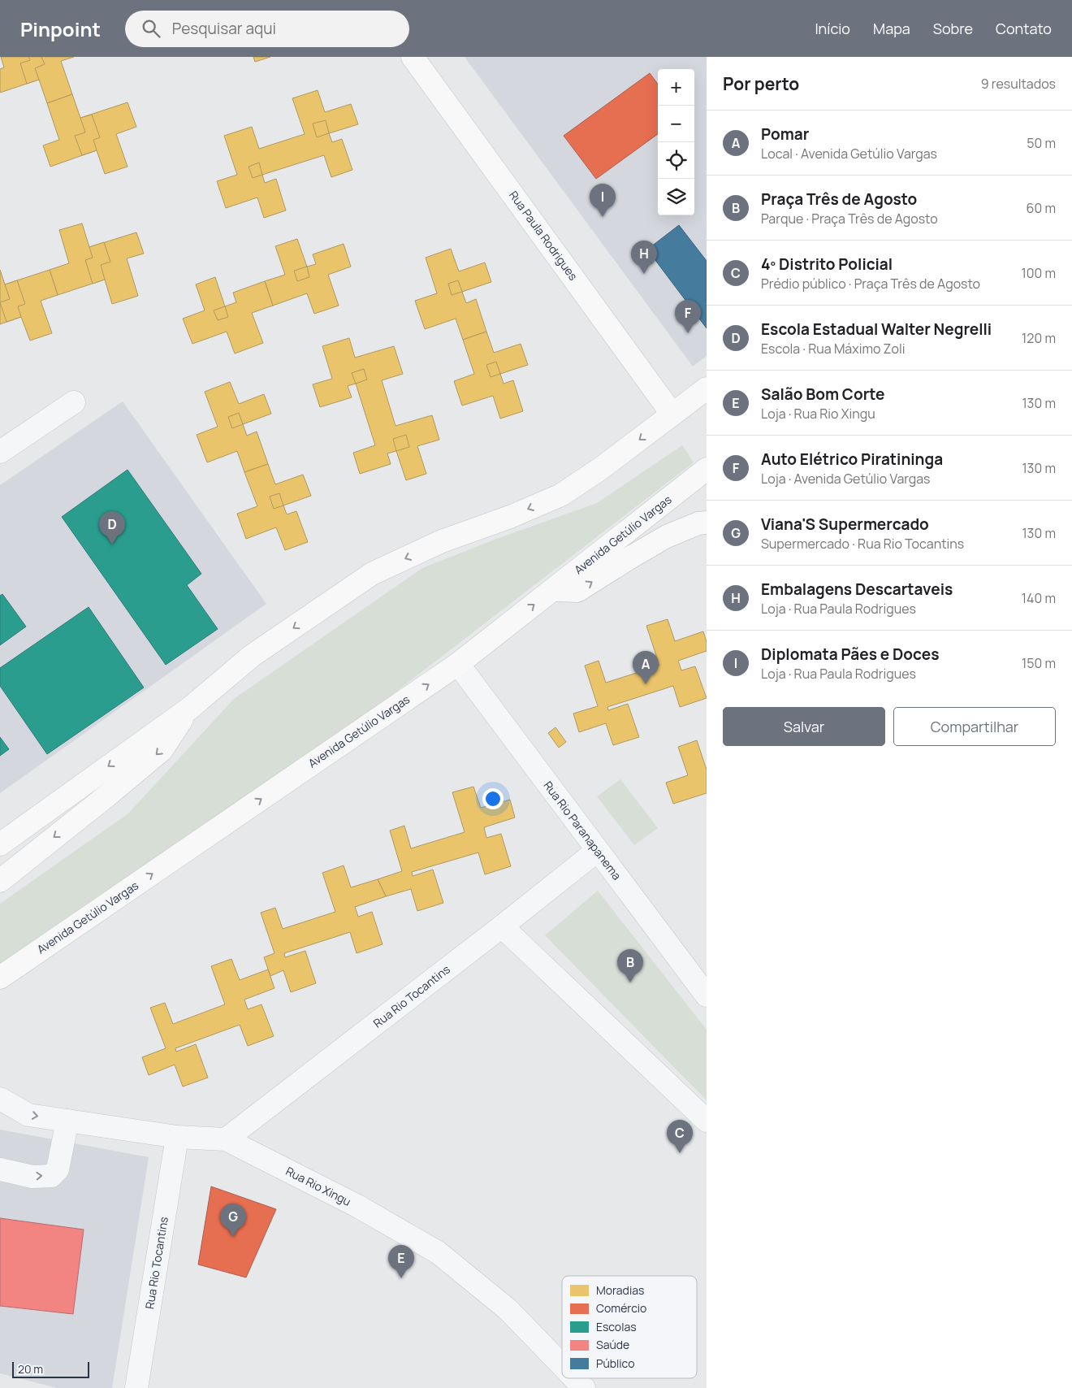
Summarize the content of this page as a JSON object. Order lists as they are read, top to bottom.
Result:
{
  "streets": {
    "main road": ["Rua Paula Rodrigues", "Avenida Getúlio Vargas"],
    "street": ["Rua Rio Paranapanema", "Rua Rio Tocantins", "Rua Rio Xingu"]
  },
  "crossings": [
    ["Avenida Getúlio Vargas", "Rua Rio Paranapanema"],
    ["Rua Rio Paranapanema", "Rua Rio Tocantins"],
    ["Rua Rio Tocantins", "Rua Rio Xingu"]
  ],
  "legend": [
    "Moradias",
    "Comércio",
    "Escolas",
    "Saúde",
    "Público"
  ],
  "scale_bar": "20 m",
  "page": {
    "header": "Pinpoint",
    "search": "Pesquisar aqui",
    "nav": [
      "Início",
      "Mapa",
      "Sobre",
      "Contato"
    ],
    "heading": ["Por perto", "9 resultados"],
    "map_buttons": ["+", "−"],
    "list": [
      {
        "mark": "A",
        "name": "Pomar",
        "note": "Local · Avenida Getúlio Vargas",
        "value": "50 m"
      },
      {
        "mark": "B",
        "name": "Praça Três de Agosto",
        "note": "Parque · Praça Três de Agosto",
        "value": "60 m"
      },
      {
        "mark": "C",
        "name": "4º Distrito Policial",
        "note": "Prédio público · Praça Três de Agosto",
        "value": "100 m"
      },
      {
        "mark": "D",
        "name": "Escola Estadual Walter Negrelli",
        "note": "Escola · Rua Máximo Zoli",
        "value": "120 m"
      },
      {
        "mark": "E",
        "name": "Salão Bom Corte",
        "note": "Loja · Rua Rio Xingu",
        "value": "130 m"
      },
      {
        "mark": "F",
        "name": "Auto Elétrico Piratininga",
        "note": "Loja · Avenida Getúlio Vargas",
        "value": "130 m"
      },
      {
        "mark": "G",
        "name": "Viana'S Supermercado",
        "note": "Supermercado · Rua Rio Tocantins",
        "value": "130 m"
      },
      {
        "mark": "H",
        "name": "Embalagens Descartaveis",
        "note": "Loja · Rua Paula Rodrigues",
        "value": "140 m"
      },
      {
        "mark": "I",
        "name": "Diplomata Pães e Doces",
        "note": "Loja · Rua Paula Rodrigues",
        "value": "150 m"
      }
    ],
    "pins": [
      "I",
      "H",
      "F",
      "D",
      "A",
      "B",
      "C",
      "G",
      "E"
    ],
    "buttons": ["Salvar", "Compartilhar"],
    "scale": "20 m"
  }
}
